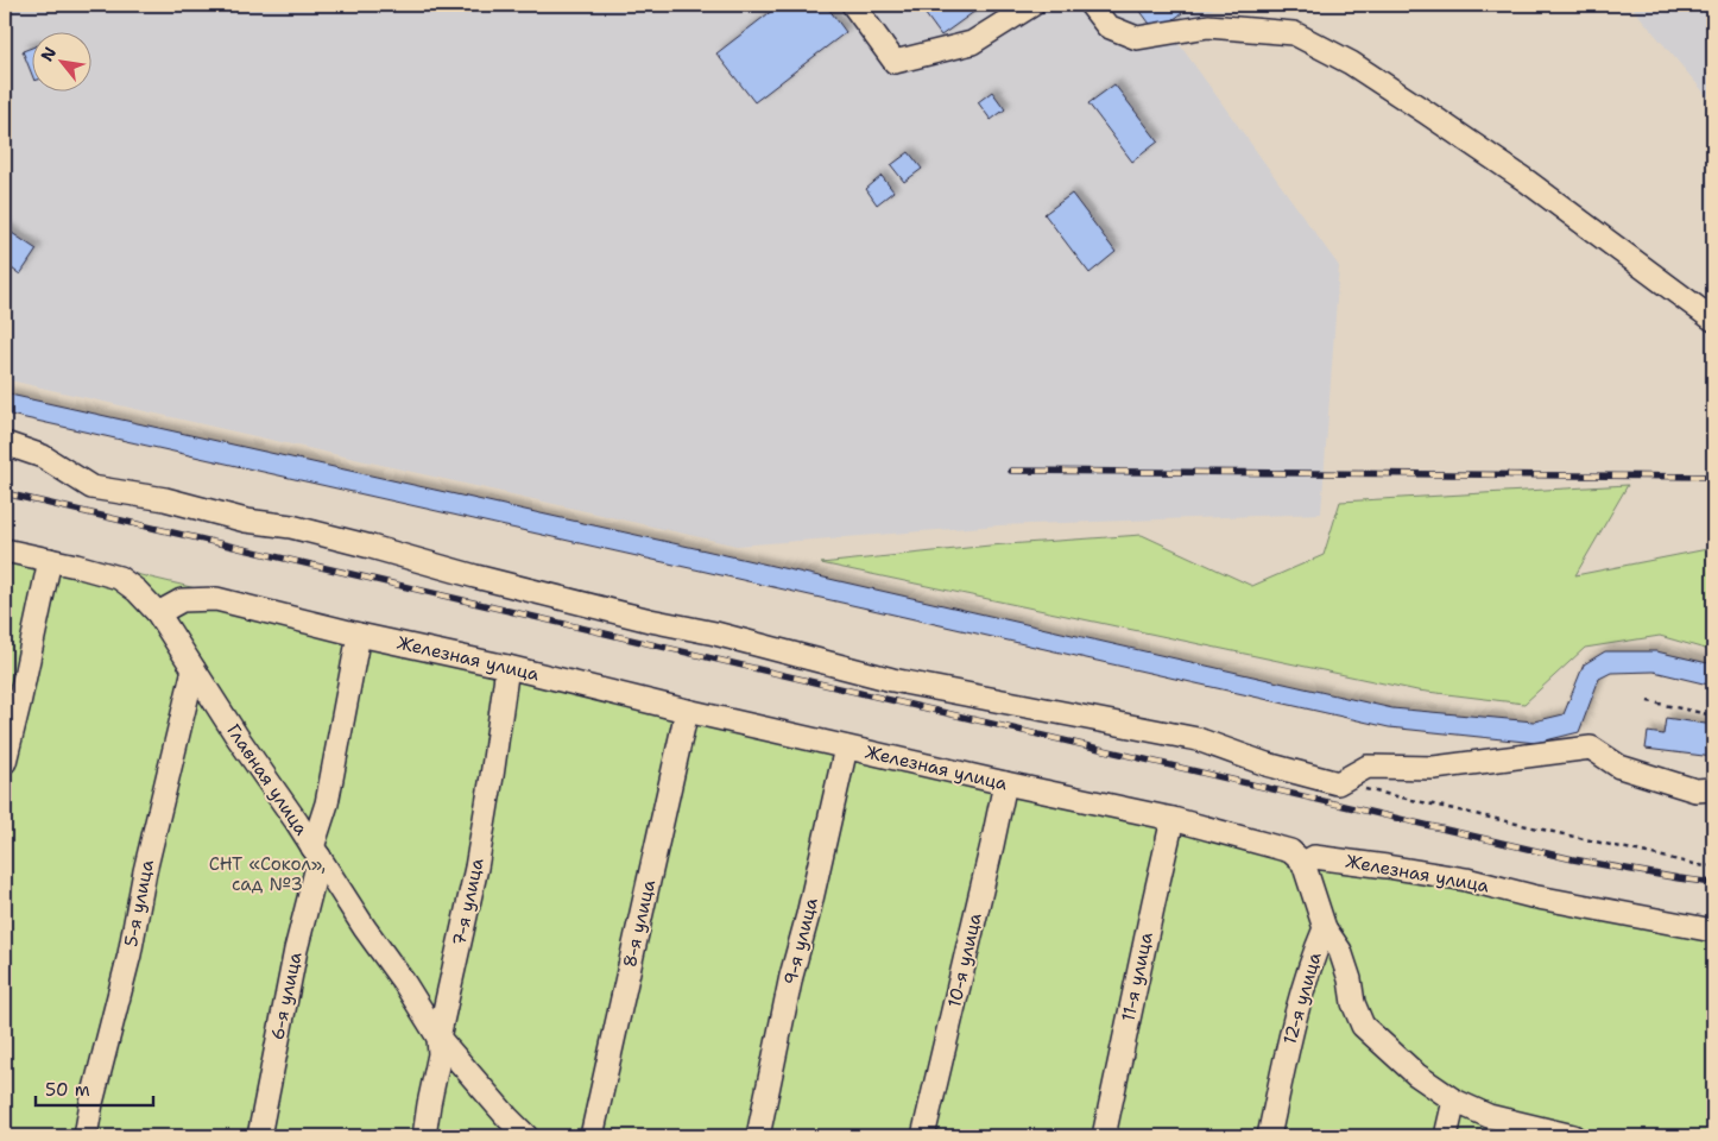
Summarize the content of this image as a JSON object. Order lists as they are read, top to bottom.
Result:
{
  "streets": {
    "street": [
      "Железная улица",
      "Главная улица",
      "7-я улица",
      "5-я улица",
      "8-я улица",
      "9-я улица",
      "10-я улица",
      "11-я улица",
      "6-я улица",
      "12-я улица"
    ]
  },
  "crossings": [
    ["Железная улица", "Главная улица"],
    ["Железная улица", "7-я улица"],
    ["Железная улица", "8-я улица"],
    ["Железная улица", "9-я улица"],
    ["Железная улица", "10-я улица"],
    ["Железная улица", "11-я улица"],
    ["Железная улица", "6-я улица"],
    ["Железная улица", "12-я улица"],
    ["Главная улица", "7-я улица"],
    ["Главная улица", "5-я улица"],
    ["Главная улица", "6-я улица"]
  ],
  "parks": ["СНТ «Сокол», сад №3"],
  "scale_bar": "50 m",
  "north": "top left"
}
